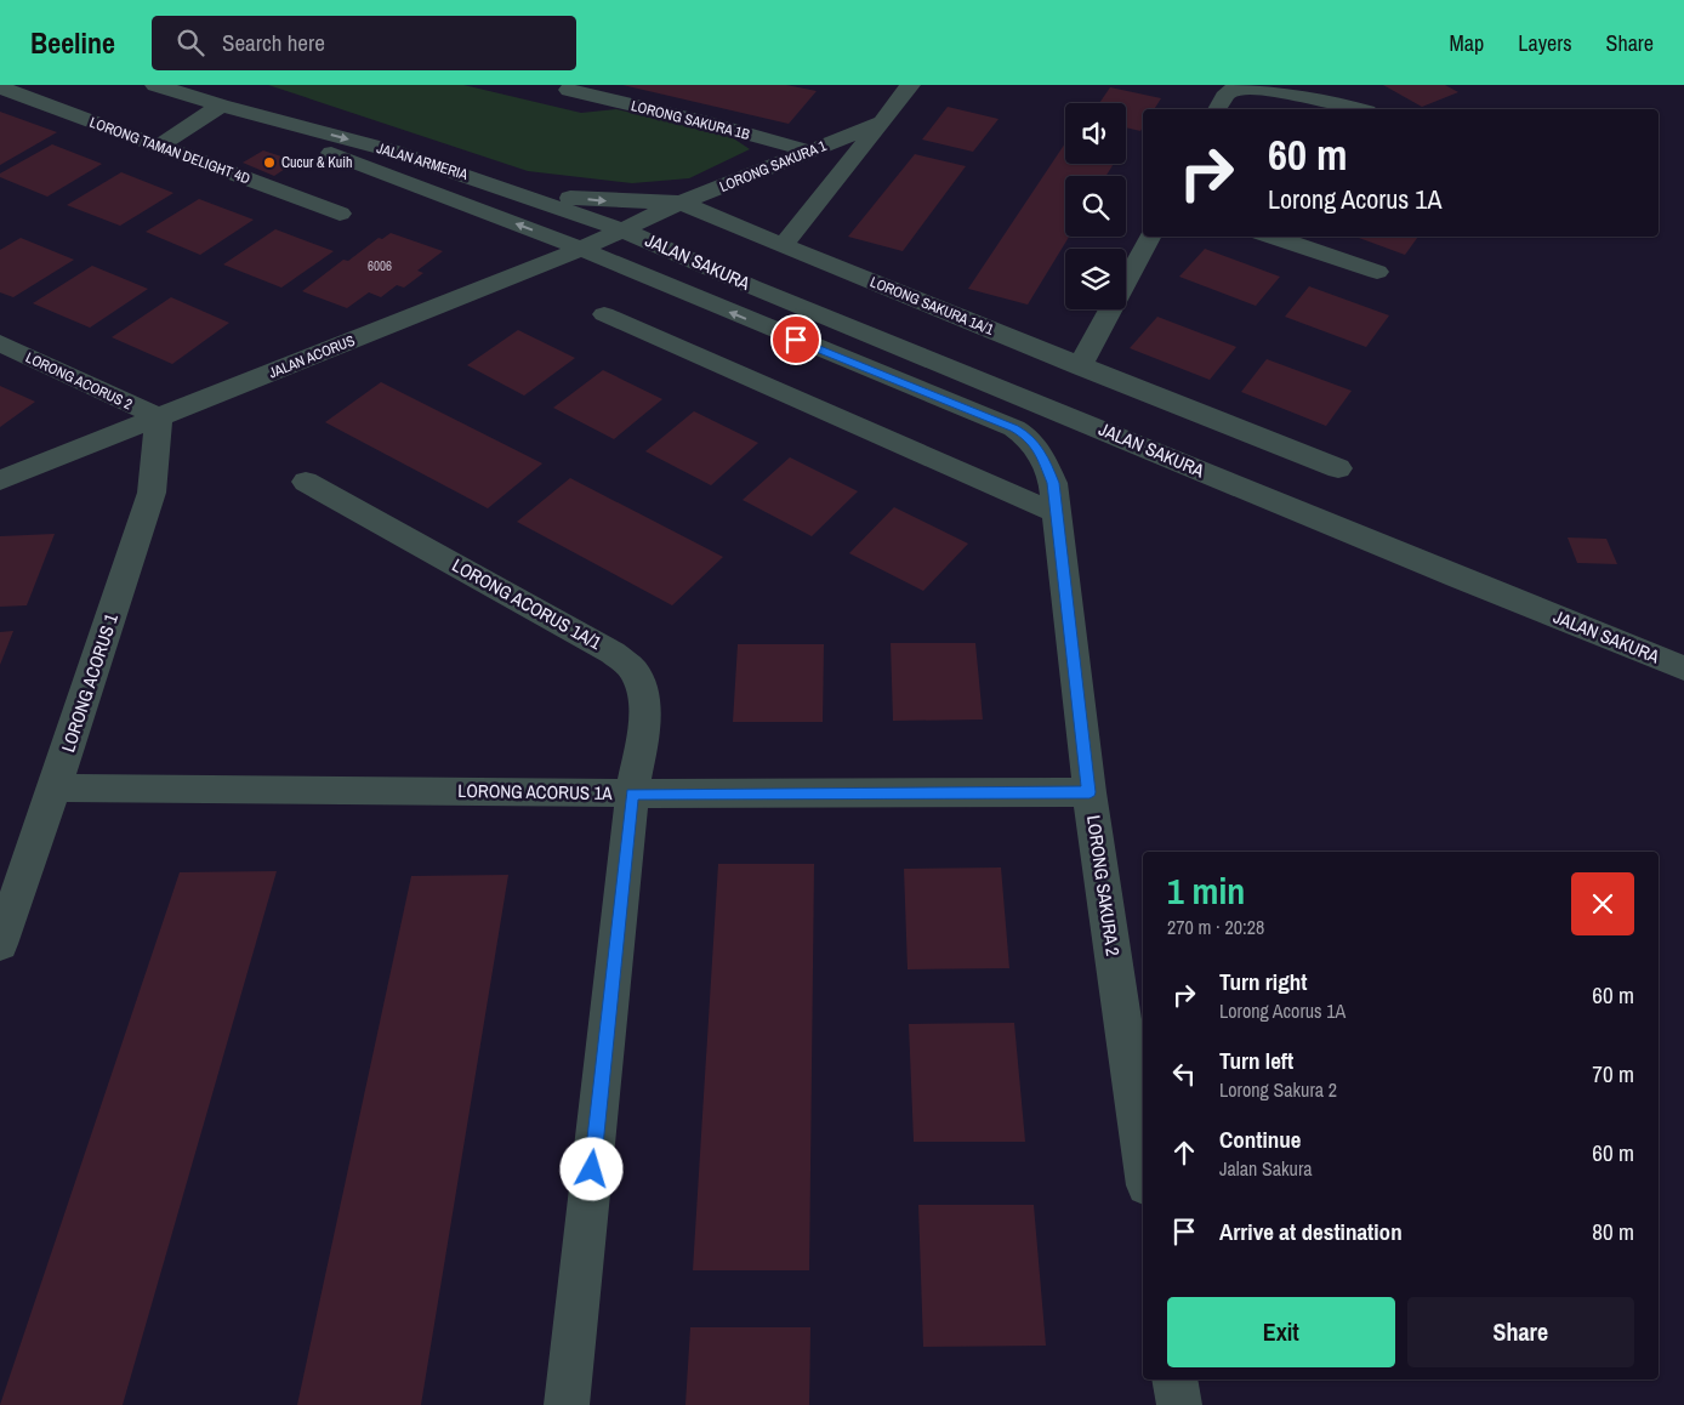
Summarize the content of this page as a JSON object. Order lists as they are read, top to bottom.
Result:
{
  "streets": {
    "street": [
      "LORONG SAKURA 1B",
      "LORONG TAMAN DELIGHT 4D",
      "JALAN ARMERIA",
      "LORONG SAKURA 1",
      "JALAN SAKURA",
      "LORONG SAKURA 1A/1",
      "JALAN ACORUS",
      "LORONG ACORUS 2",
      "LORONG ACORUS 1A/1",
      "LORONG ACORUS 1",
      "LORONG ACORUS 1A",
      "LORONG SAKURA 2"
    ]
  },
  "crossings": [
    ["LORONG SAKURA 1B", "LORONG SAKURA 1"],
    ["JALAN ARMERIA", "LORONG SAKURA 1"],
    ["JALAN ARMERIA", "JALAN SAKURA"],
    ["JALAN ARMERIA", "JALAN ACORUS"],
    ["LORONG SAKURA 1", "JALAN SAKURA"],
    ["LORONG SAKURA 1", "LORONG SAKURA 1A/1"],
    ["LORONG SAKURA 1", "JALAN ACORUS"],
    ["JALAN SAKURA", "JALAN ACORUS"],
    ["JALAN SAKURA", "LORONG SAKURA 2"],
    ["JALAN ACORUS", "LORONG ACORUS 2"],
    ["JALAN ACORUS", "LORONG ACORUS 1"],
    ["LORONG ACORUS 2", "LORONG ACORUS 1"],
    ["LORONG ACORUS 1A/1", "LORONG ACORUS 1A"],
    ["LORONG ACORUS 1", "LORONG ACORUS 1A"],
    ["LORONG ACORUS 1A", "LORONG SAKURA 2"]
  ],
  "places": ["Cucur & Kuih"],
  "house_numbers": ["6006"],
  "page": {
    "header": "Beeline",
    "search": "Search here",
    "nav": ["Map", "Layers", "Share"],
    "turn": ["60 m", "Lorong Acorus 1A"],
    "heading": ["1 min", "270 m · 20:28"],
    "list": [
      {
        "name": "Turn right",
        "note": "Lorong Acorus 1A",
        "value": "60 m"
      },
      {
        "name": "Turn left",
        "note": "Lorong Sakura 2",
        "value": "70 m"
      },
      {
        "name": "Continue",
        "note": "Jalan Sakura",
        "value": "60 m"
      },
      {
        "name": "Arrive at destination",
        "value": "80 m"
      }
    ],
    "buttons": ["Exit", "Share"]
  }
}
